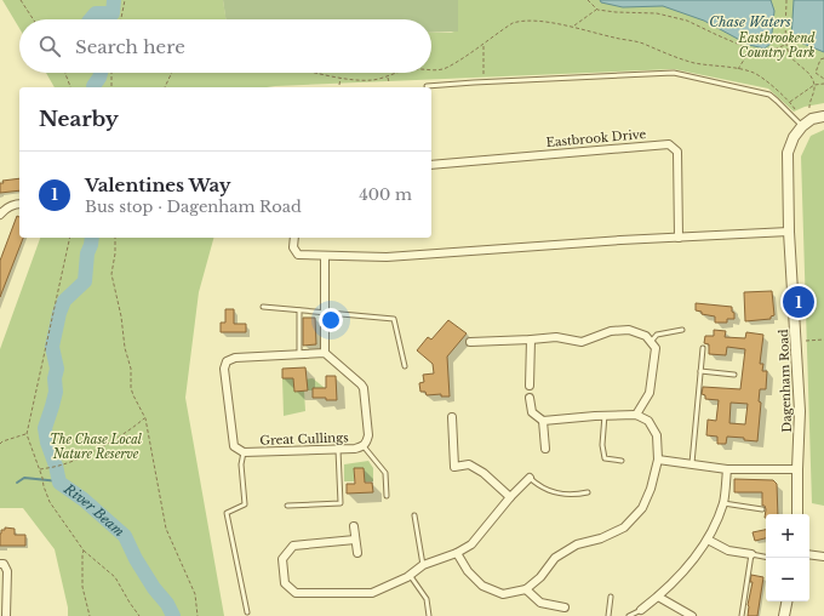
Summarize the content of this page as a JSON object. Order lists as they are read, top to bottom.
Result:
{
  "streets": {
    "street": ["Eastbrook Drive", "Dagenham Road", "Great Cullings"]
  },
  "water": ["Chase Waters", "River Beam"],
  "parks": ["Eastbrookend Country Park", "The Chase Local Nature Reserve"],
  "page": {
    "search": "Search here",
    "heading": "Nearby",
    "list": [
      {
        "mark": "1",
        "name": "Valentines Way",
        "note": "Bus stop · Dagenham Road",
        "value": "400 m"
      }
    ],
    "pins": "1",
    "map_buttons": ["+", "−"]
  }
}
